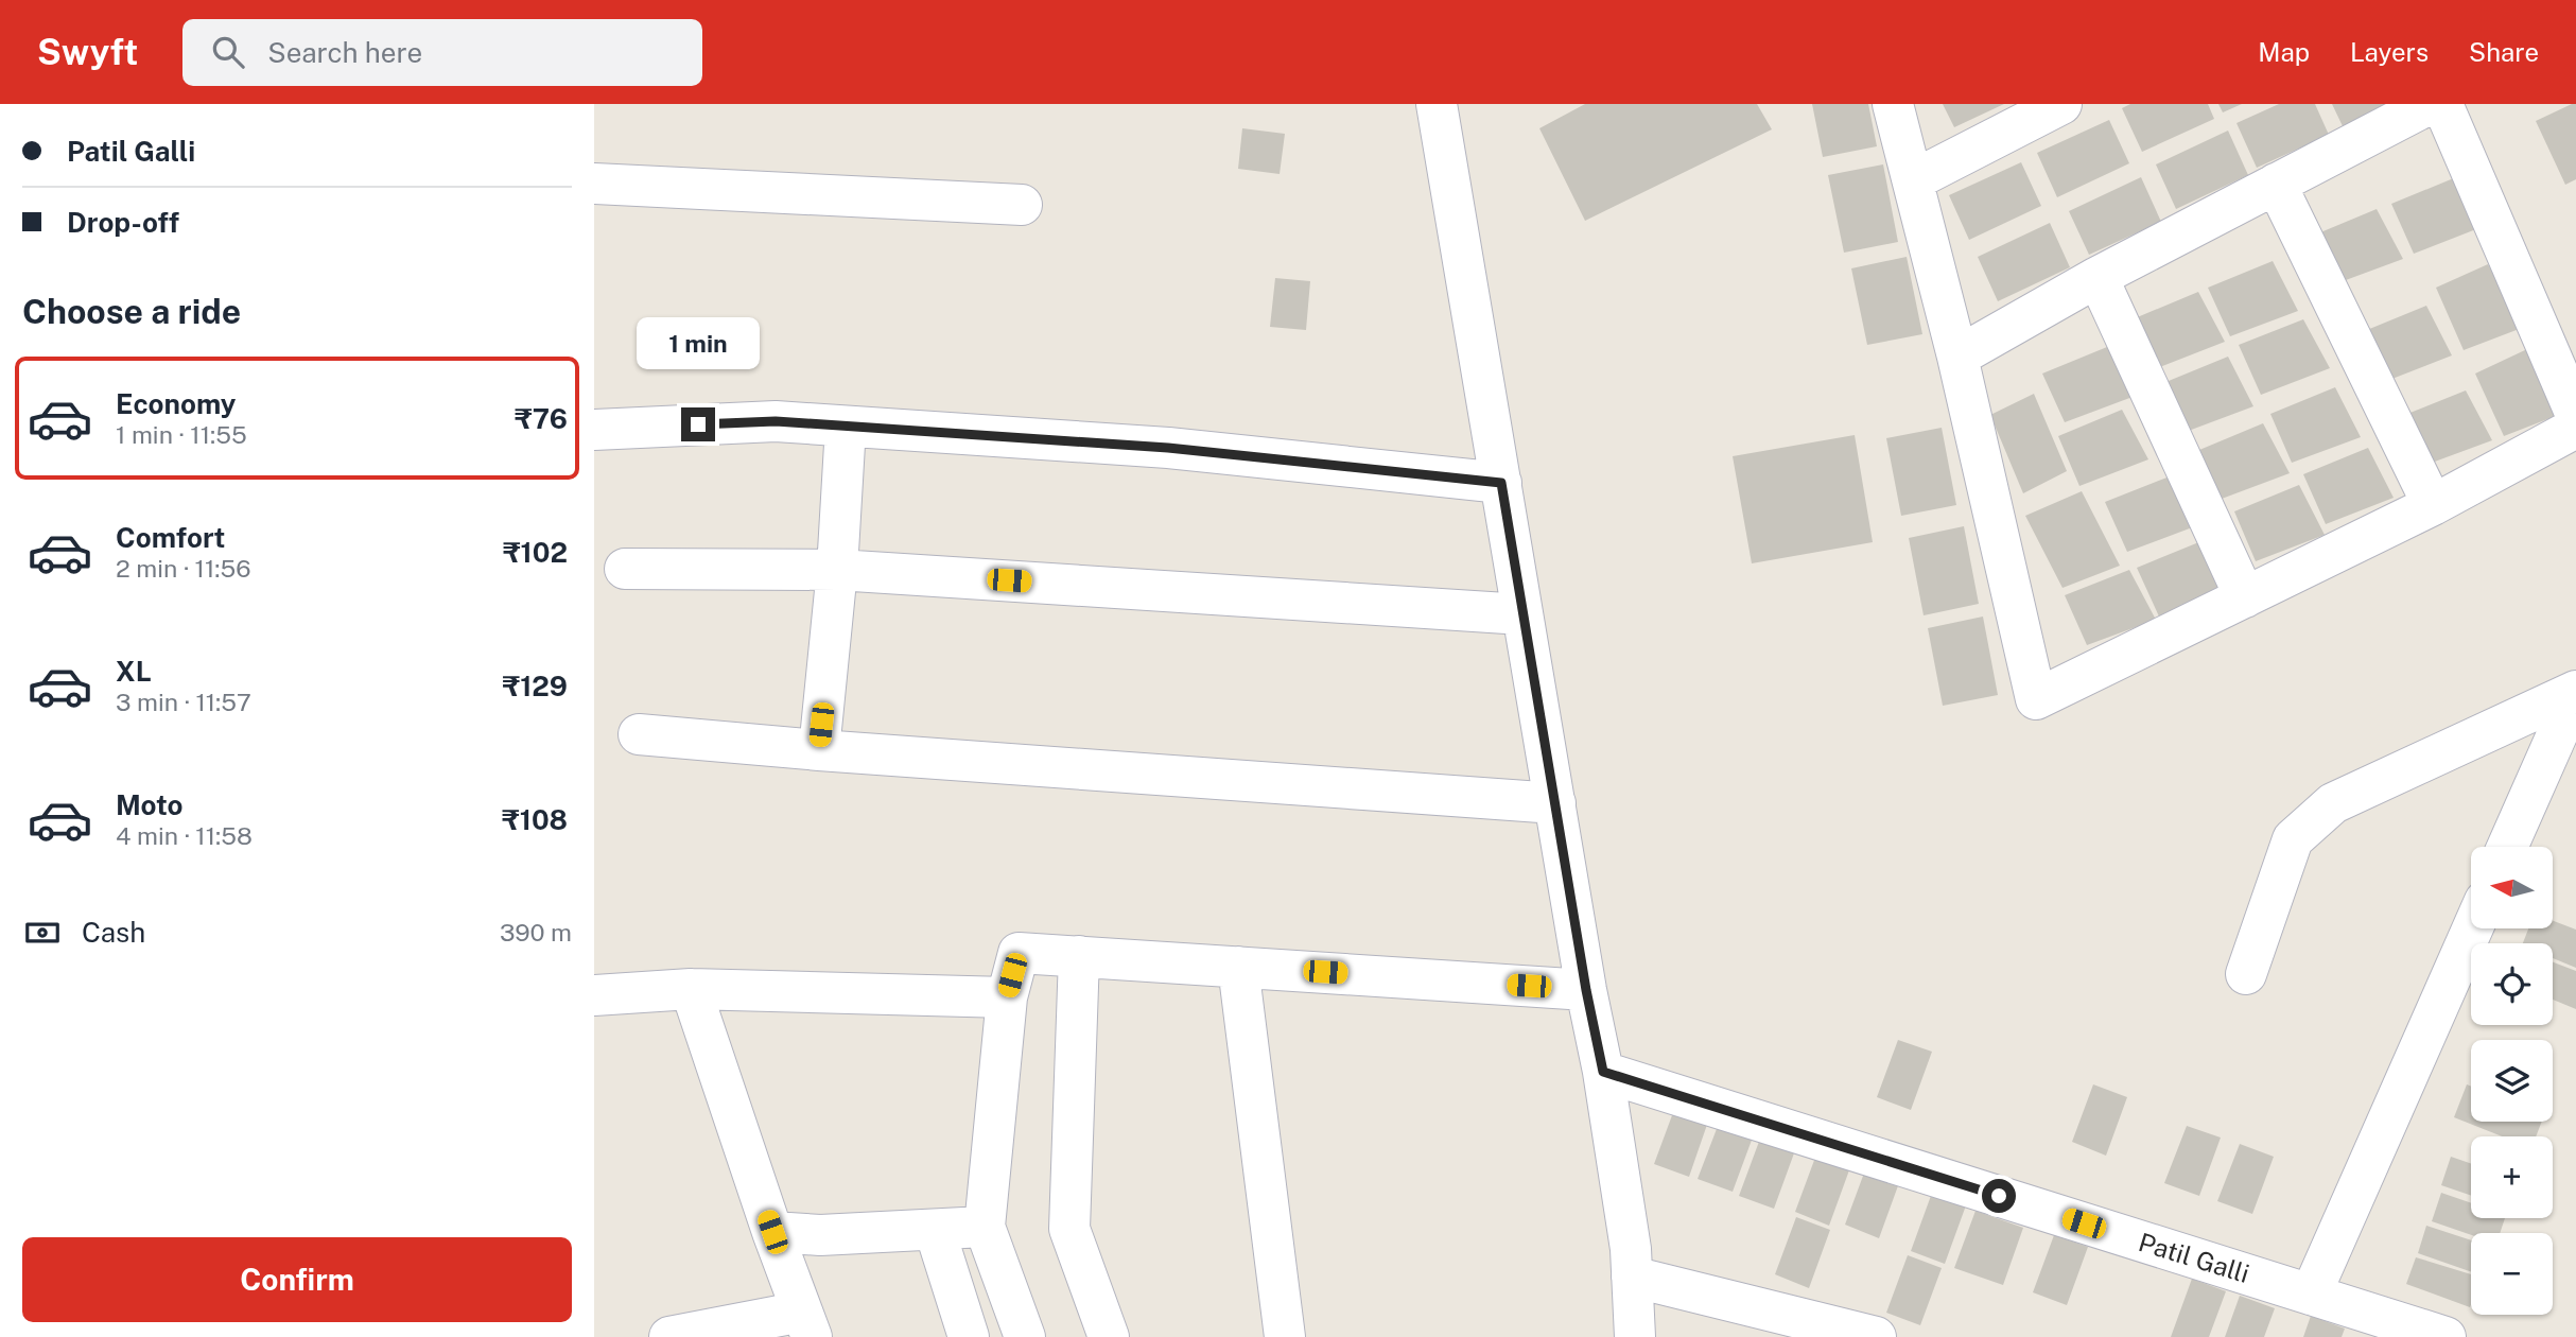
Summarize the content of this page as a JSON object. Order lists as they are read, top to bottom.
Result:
{
  "streets": {
    "street": ["Patil Galli"]
  },
  "north": "left",
  "page": {
    "header": "Swyft",
    "search": "Search here",
    "nav": ["Map", "Layers", "Share"],
    "banner": ["Patil Galli", "Drop-off"],
    "heading": "Choose a ride",
    "bubble": "1 min",
    "list": [
      {
        "name": "Economy",
        "note": "1 min · 11:55",
        "value": "₹76"
      },
      {
        "name": "Comfort",
        "note": "2 min · 11:56",
        "value": "₹102"
      },
      {
        "name": "XL",
        "note": "3 min · 11:57",
        "value": "₹129"
      },
      {
        "name": "Moto",
        "note": "4 min · 11:58",
        "value": "₹108"
      }
    ],
    "map_buttons": ["+", "−"],
    "pay": ["Cash", "390 m"],
    "buttons": "Confirm"
  }
}
